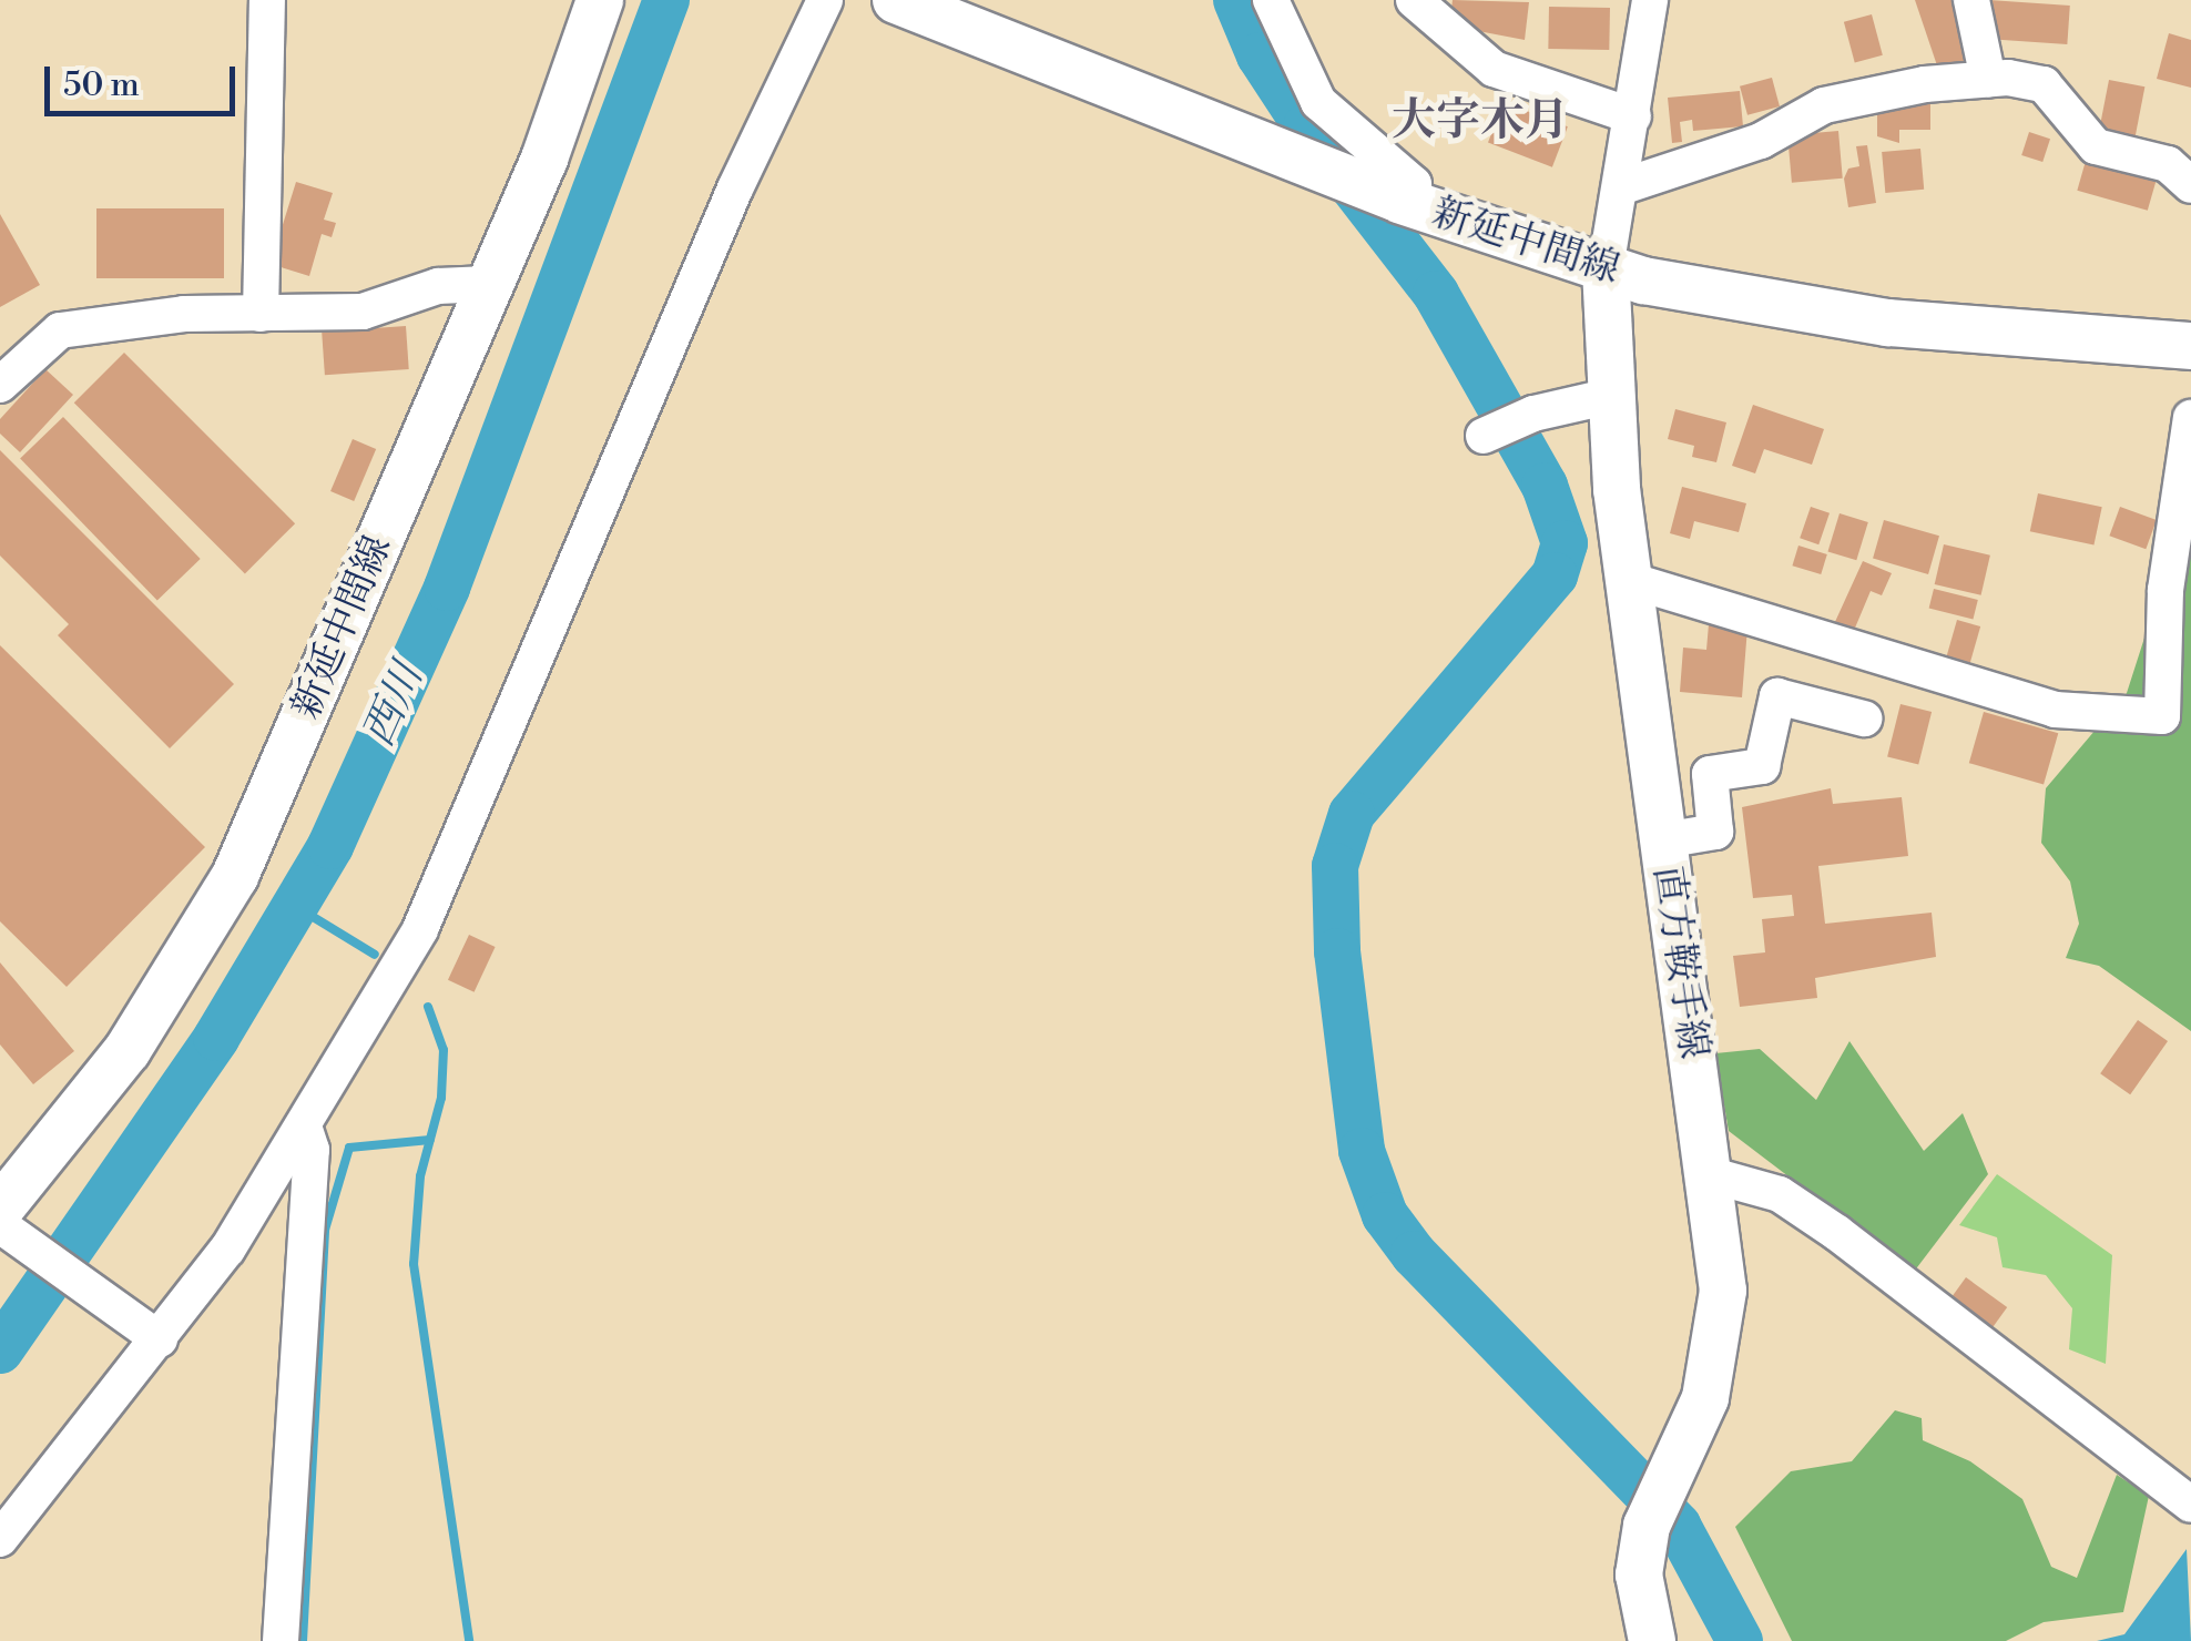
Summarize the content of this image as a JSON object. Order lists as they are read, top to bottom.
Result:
{
  "streets": {
    "main road": ["新延中間線", "直方鞍手線"]
  },
  "crossings": [
    ["新延中間線", "直方鞍手線"]
  ],
  "districts": ["大字木月"],
  "water": ["西川"],
  "scale_bar": "50 m"
}
